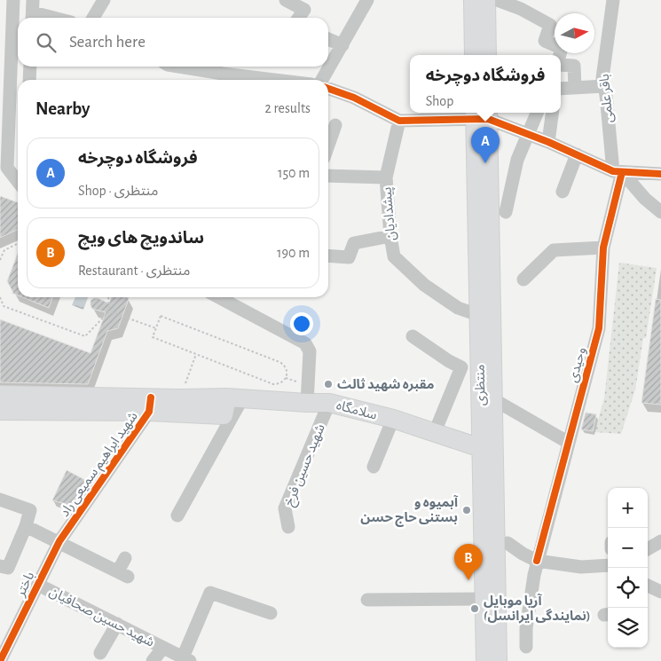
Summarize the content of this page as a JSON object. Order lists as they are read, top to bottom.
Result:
{
  "streets": {
    "main road": ["منتظری", "سلامگاه"],
    "street": [
      "باقر علمی",
      "پیشدادیان",
      "وحیدی",
      "شهید ابراهیم سمیعی راد",
      "شهید حسین فرخ",
      "باختر",
      "شهید حسین صحافیان"
    ]
  },
  "crossings": [
    ["باقر علمی", "وحیدی"],
    ["پیشدادیان", "منتظری"],
    ["منتظری", "سلامگاه"],
    ["سلامگاه", "شهید ابراهیم سمیعی راد"],
    ["سلامگاه", "شهید حسین فرخ"],
    ["شهید ابراهیم سمیعی راد", "باختر"],
    ["باختر", "شهید حسین صحافیان"]
  ],
  "places": ["مقبره شهید ثالث", "آبمیوه و بستنی حاج حسن", "آریا موبایل (نمایندگی ایرانسل)"],
  "north": "right",
  "page": {
    "search": "Search here",
    "popup": ["فروشگاه دوچرخه", "Shop"],
    "heading": ["Nearby", "2 results"],
    "pins": ["A", "B"],
    "list": [
      {
        "mark": "A",
        "name": "فروشگاه دوچرخه",
        "note": "Shop · منتظری",
        "value": "150 m"
      },
      {
        "mark": "B",
        "name": "ساندویچ های ویچ",
        "note": "Restaurant · منتظری",
        "value": "190 m"
      }
    ],
    "map_buttons": ["+", "−"]
  }
}
